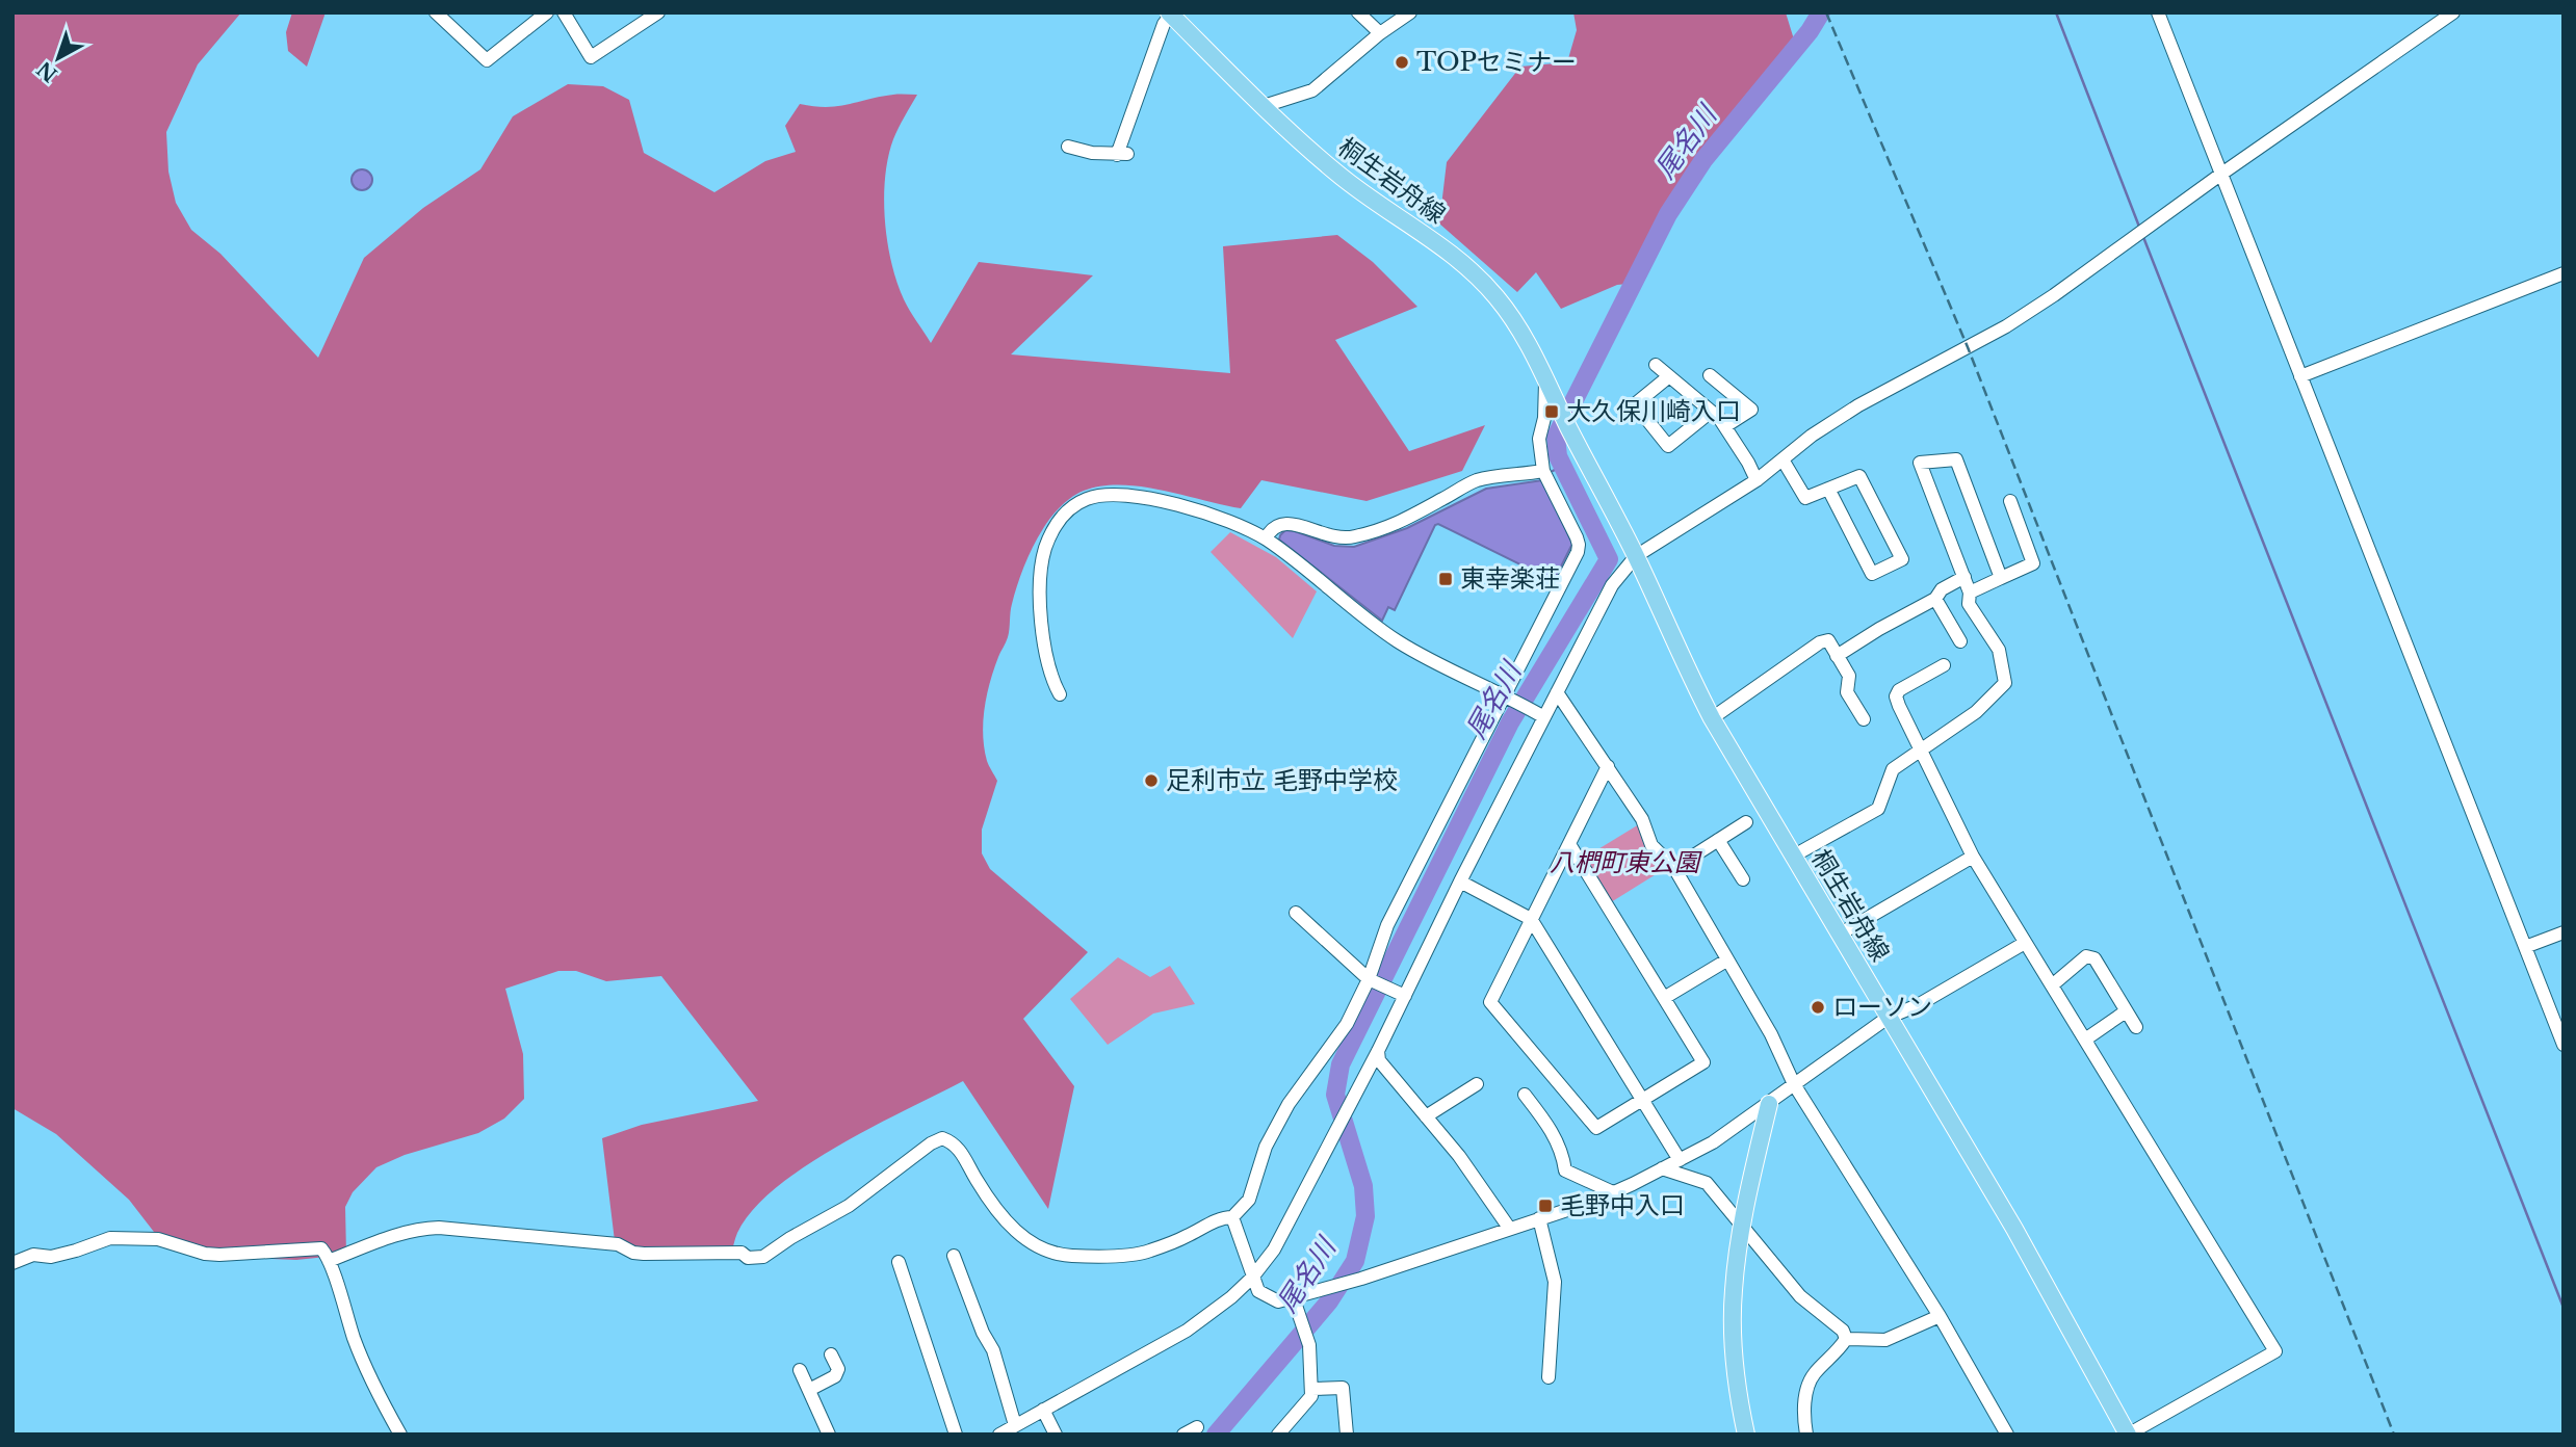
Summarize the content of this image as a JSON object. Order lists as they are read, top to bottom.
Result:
{
  "streets": {
    "main road": ["桐生岩舟線"]
  },
  "water": ["尾名川"],
  "parks": ["八椚町東公園"],
  "places": {
    "other": ["TOPセミナー", "足利市立 毛野中学校", "ローソン"],
    "transit": ["大久保川崎入口", "東幸楽荘", "毛野中入口"]
  },
  "north": "bottom left"
}
